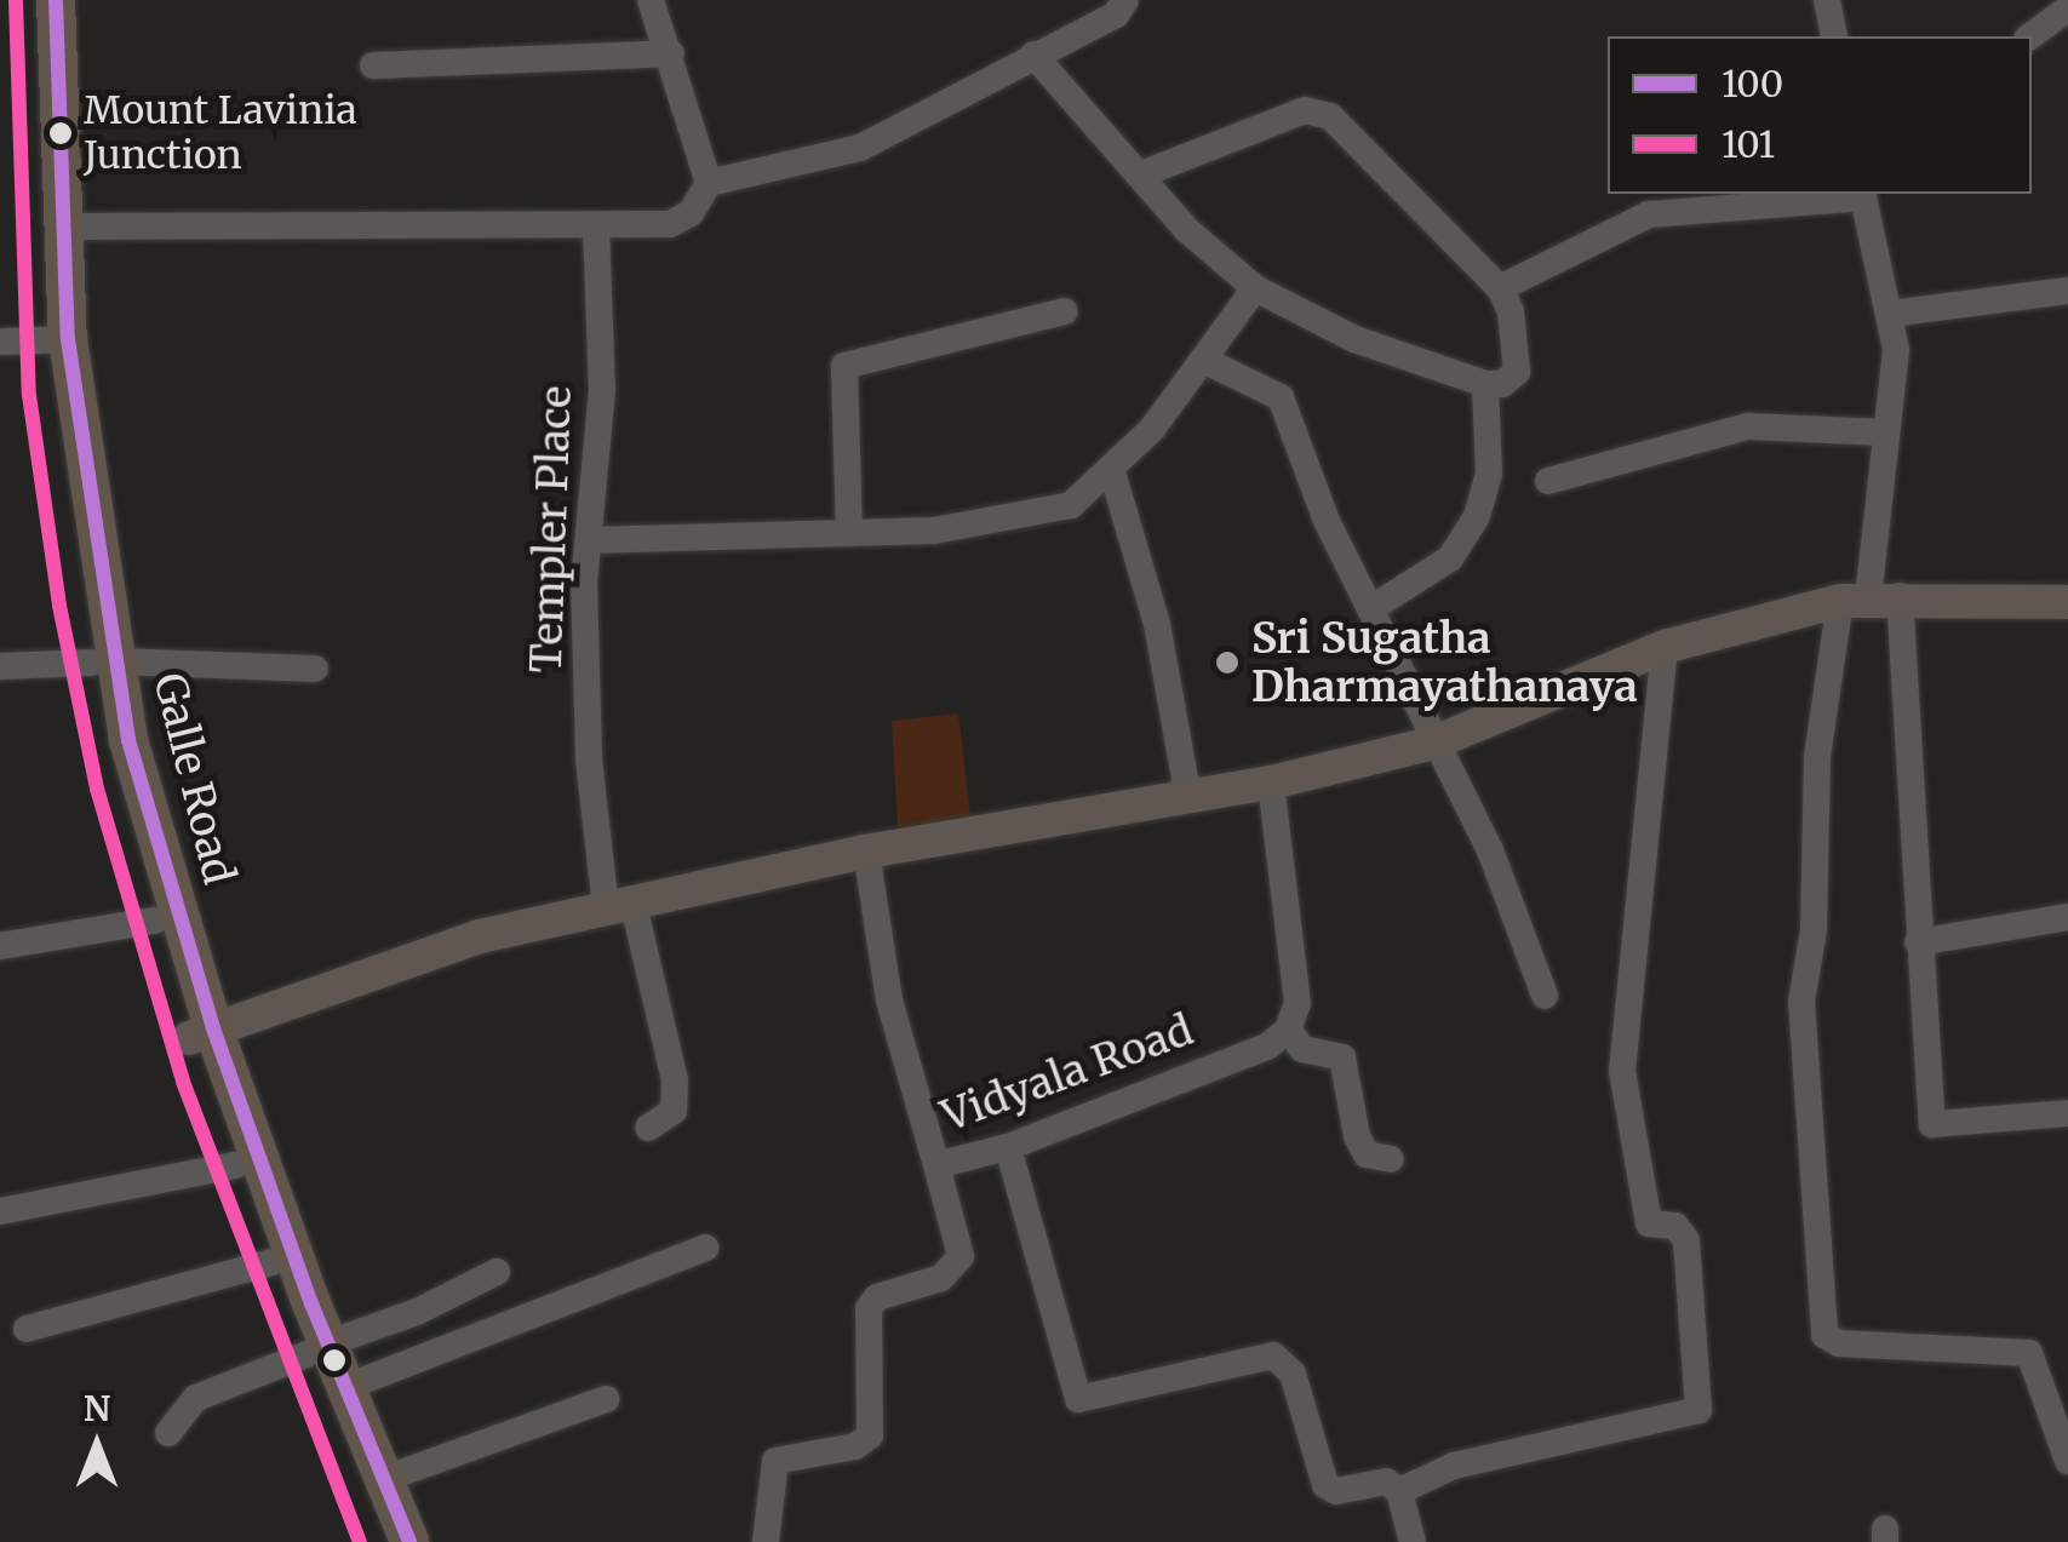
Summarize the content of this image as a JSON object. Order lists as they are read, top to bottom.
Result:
{
  "streets": {
    "highway": ["Galle Road"],
    "street": ["Templer Place", "Vidyala Road"]
  },
  "places": ["Mount Lavinia Junction", "Sri Sugatha Dharmayathanaya"],
  "lines": ["transit line 100", "transit line 101"],
  "legend": ["100", "101"],
  "north": "top"
}
